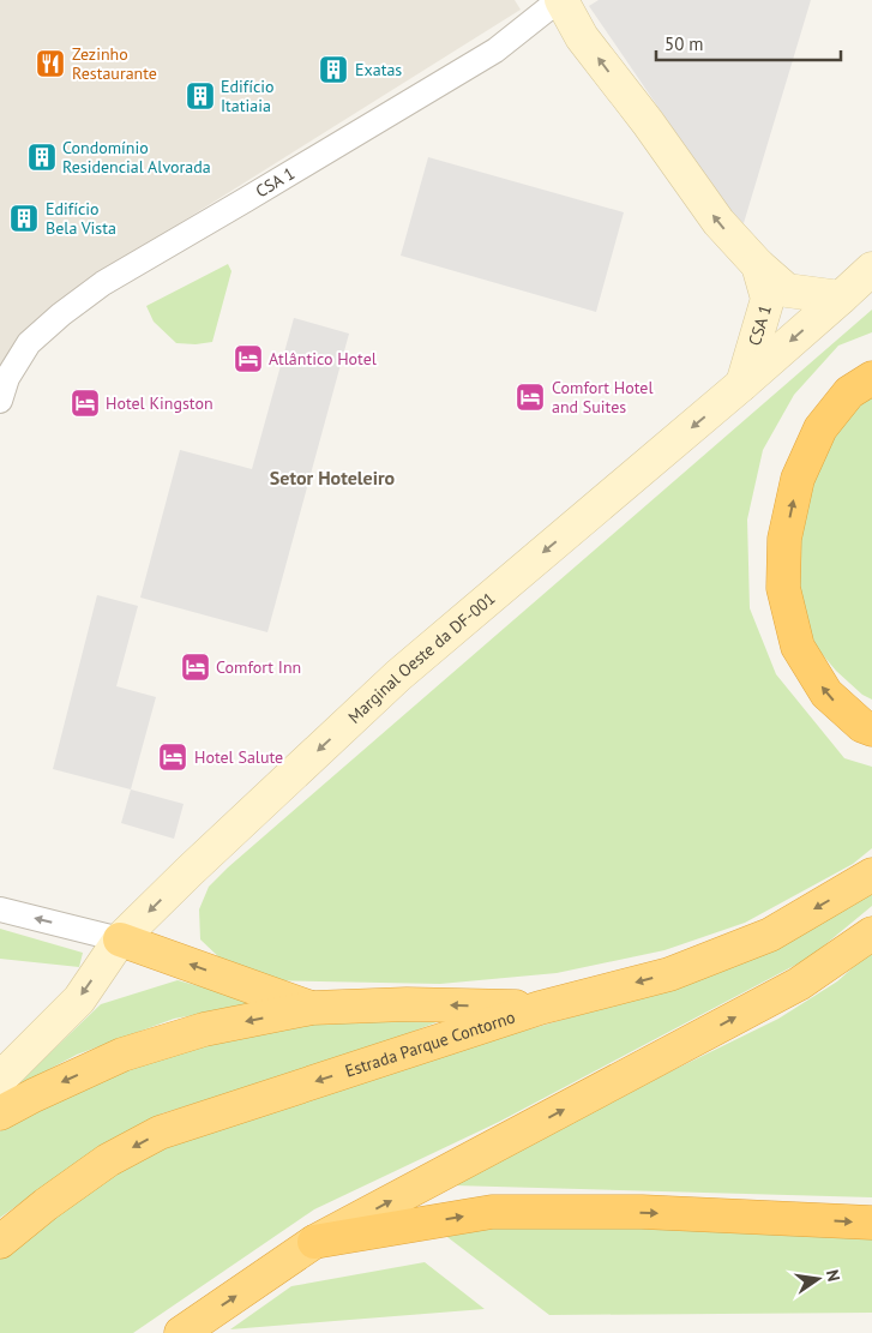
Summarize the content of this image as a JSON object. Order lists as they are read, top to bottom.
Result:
{
  "streets": {
    "highway": ["Estrada Parque Contorno"],
    "main road": ["CSA 1", "Marginal Oeste da DF-001"]
  },
  "crossings": [
    ["CSA 1", "Marginal Oeste da DF-001"]
  ],
  "one_way": ["Marginal Oeste da DF-001"],
  "districts": ["Setor Hoteleiro"],
  "places": {
    "restaurant": ["Zezinho Restaurante"],
    "building": [
      "Exatas",
      "Edifício Itatiaia",
      "Condomínio Residencial Alvorada",
      "Edifício Bela Vista"
    ],
    "hotel": [
      "Atlântico Hotel",
      "Comfort Hotel and Suites",
      "Hotel Kingston",
      "Comfort Inn",
      "Hotel Salute"
    ]
  },
  "scale_bar": "50 m",
  "north": "right"
}
